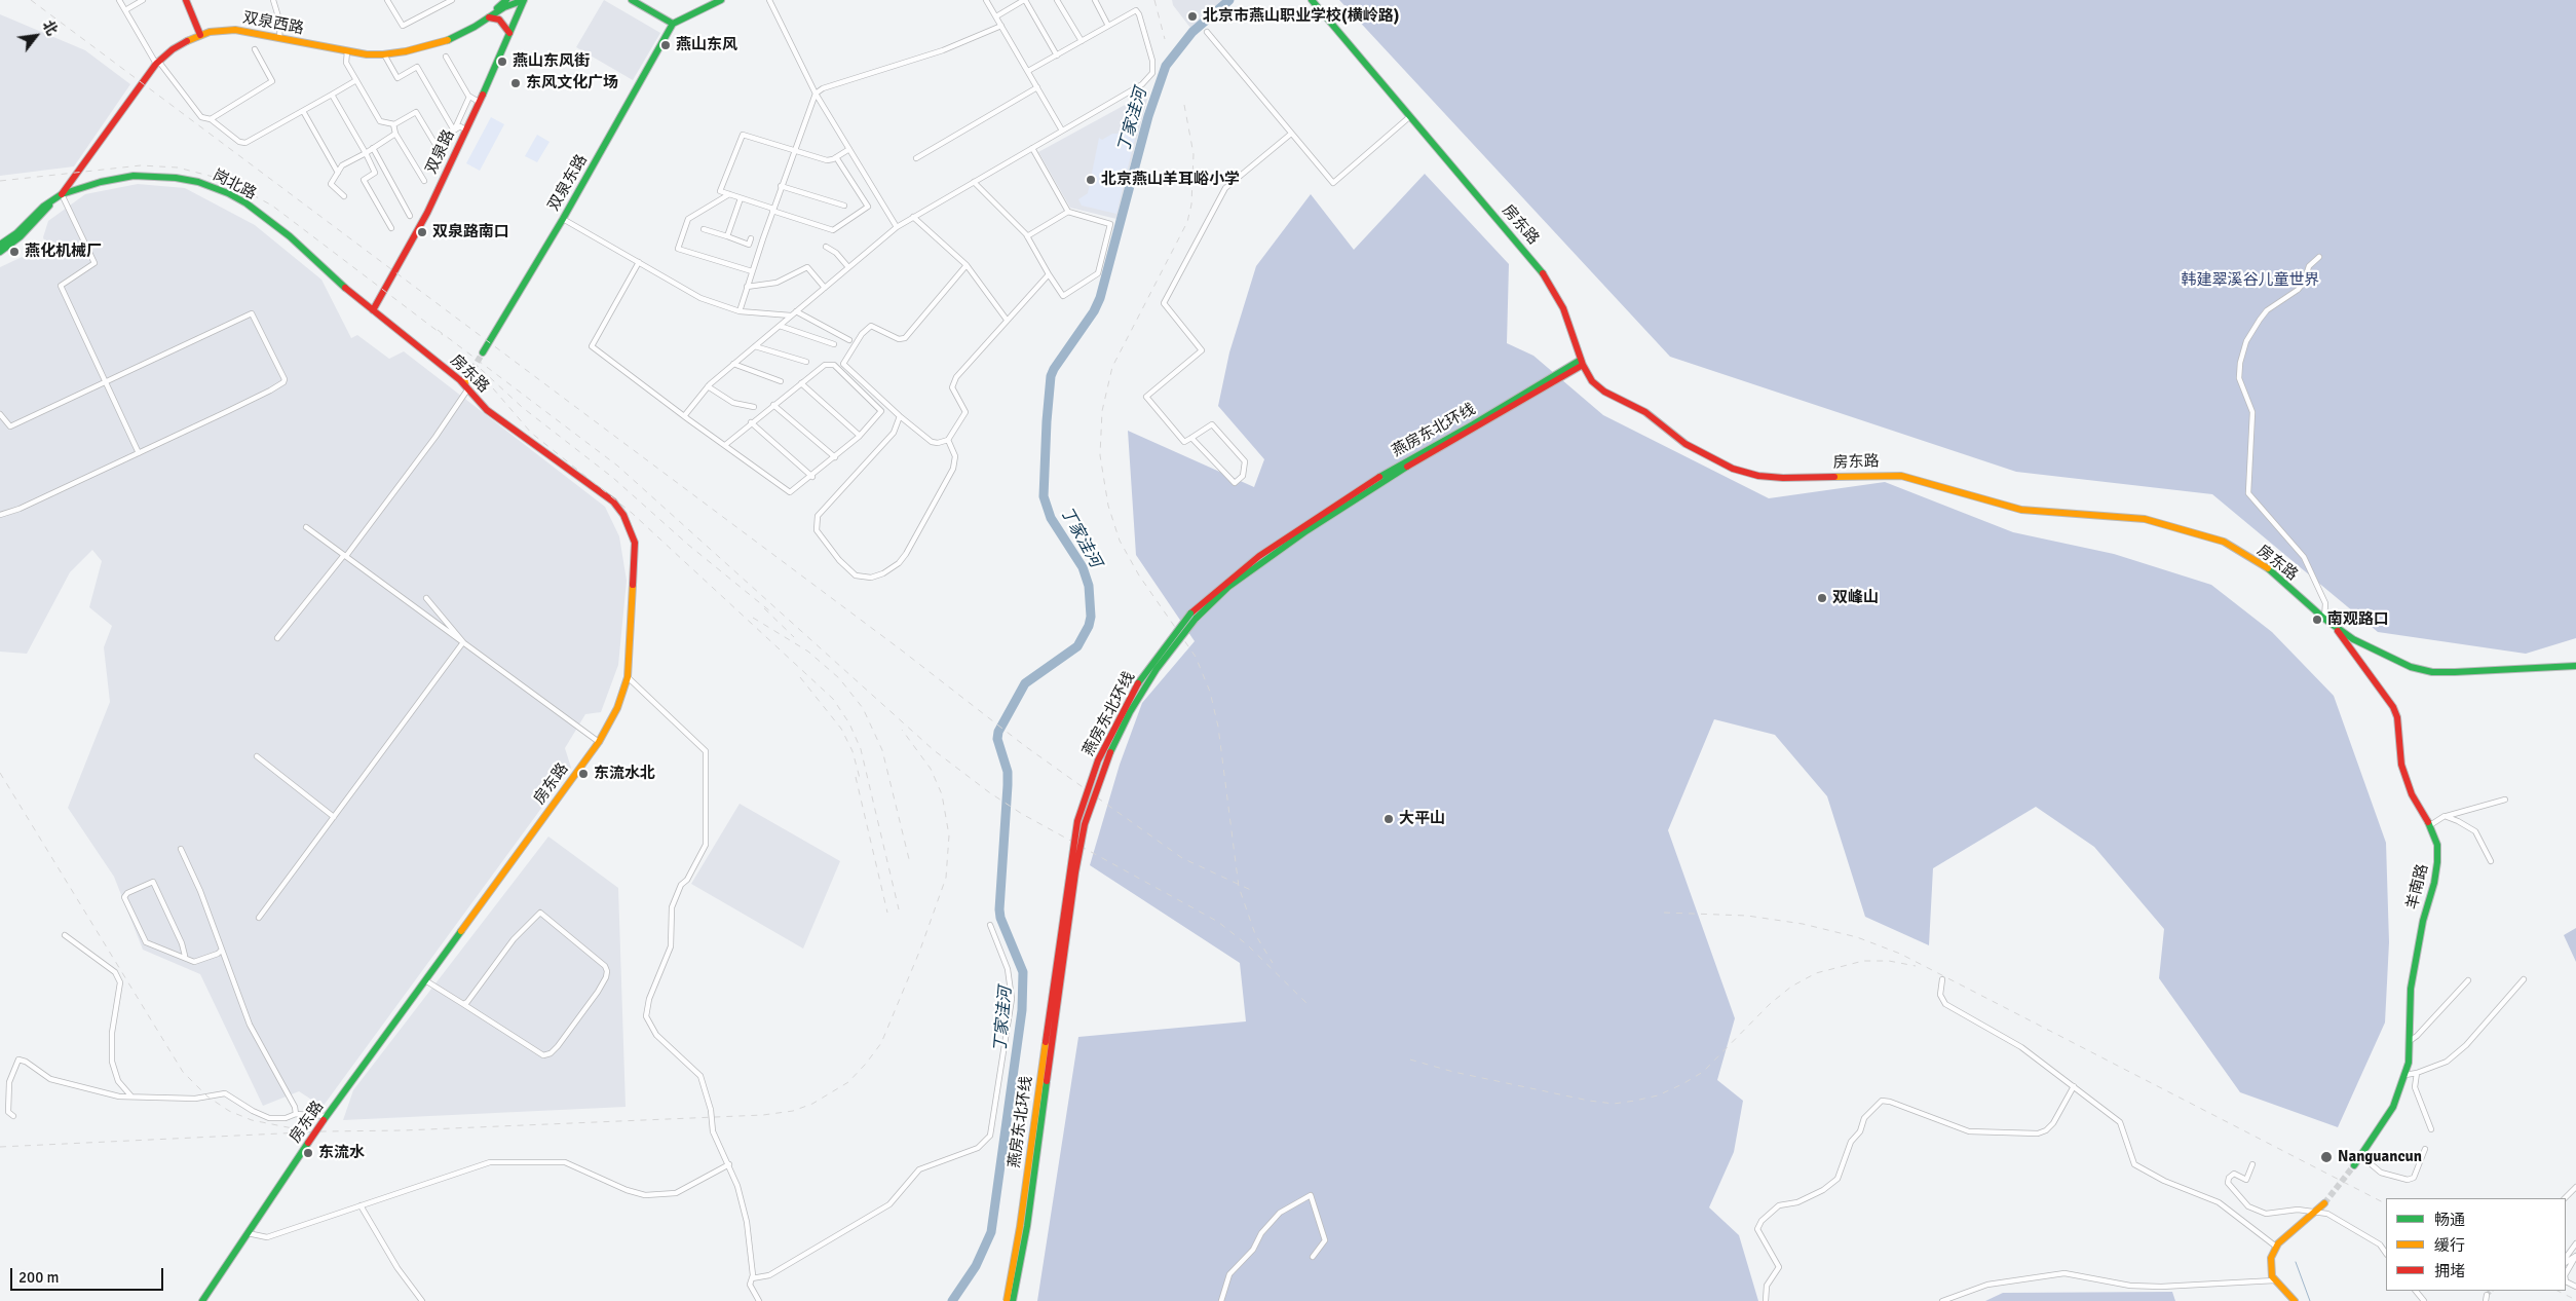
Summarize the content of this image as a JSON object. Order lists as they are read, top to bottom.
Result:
{
  "streets": {
    "main road": [
      "双泉西路",
      "双泉路",
      "双泉东路",
      "岗北路",
      "房东路",
      "燕房东北环线",
      "羊南路"
    ]
  },
  "crossings": [
    ["双泉西路", "双泉路"],
    ["双泉西路", "岗北路"],
    ["双泉路", "岗北路"],
    ["双泉路", "房东路"],
    ["岗北路", "房东路"],
    ["房东路", "燕房东北环线"],
    ["房东路", "羊南路"]
  ],
  "water": ["丁家洼河"],
  "parks": ["韩建翠溪谷儿童世界"],
  "places": [
    "北京市燕山职业学校(横岭路)",
    "燕山东风",
    "燕山东风街",
    "东风文化广场",
    "北京燕山羊耳峪小学",
    "双泉路南口",
    "燕化机械厂",
    "双峰山",
    "南观路口",
    "东流水北",
    "大平山",
    "东流水",
    "Nanguancun"
  ],
  "legend": ["畅通", "缓行", "拥堵"],
  "scale_bar": "200 m",
  "north": "top right"
}
